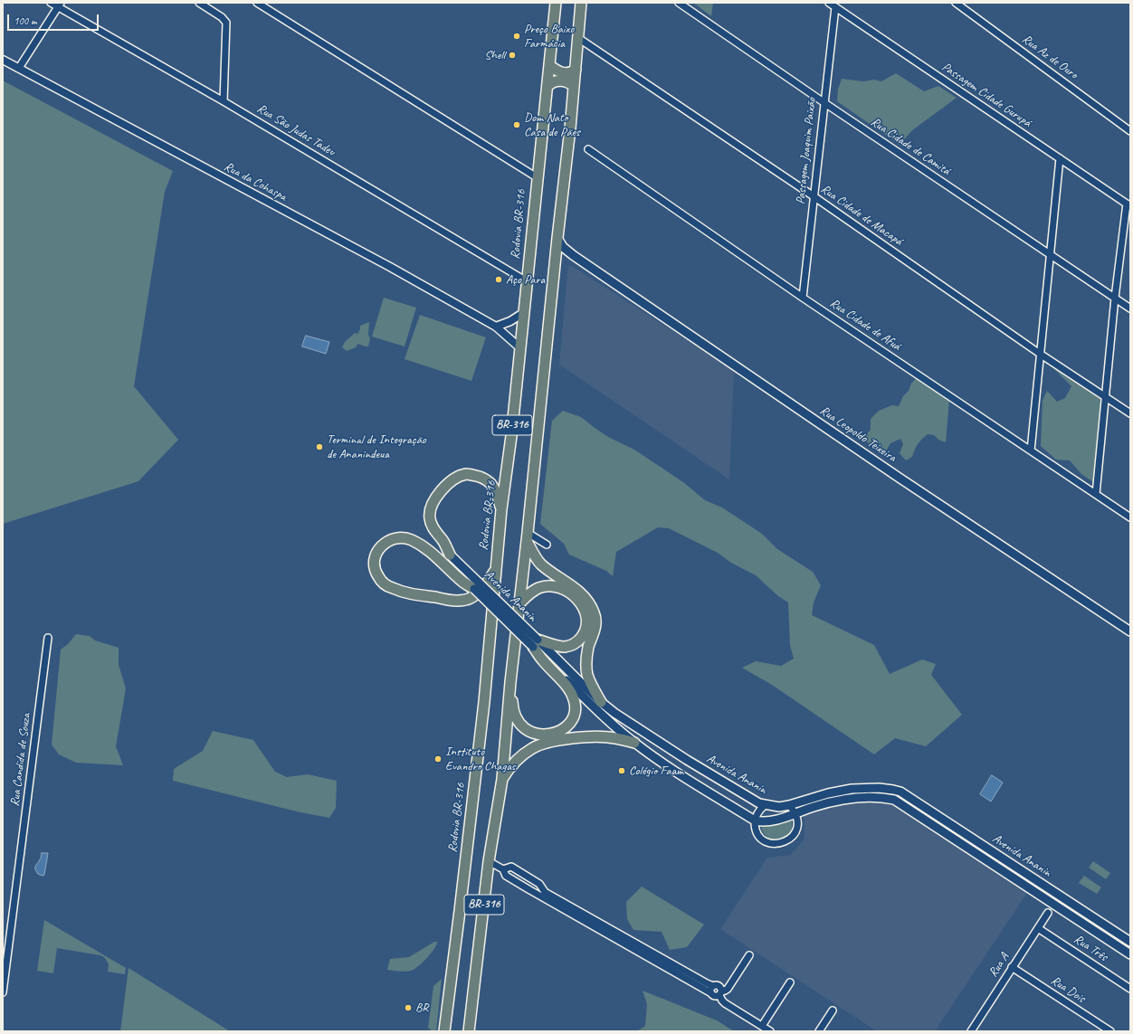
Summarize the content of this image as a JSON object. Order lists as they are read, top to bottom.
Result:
{
  "streets": {
    "highway": ["Rodovia BR-316", "BR-316"],
    "main road": ["Rua Leopoldo Teixeira", "Avenida Ananin"],
    "street": [
      "Rua Az de Ouro",
      "Passagem Cidade Gurupá",
      "Rua São Judas Tadeu",
      "Rua Cidade de Camitá",
      "Passagem Joaquim Paixão",
      "Rua da Cohaspa",
      "Rua Cidade de Macapá",
      "Rua Cidade de Afuá",
      "Rua Candida de Souza",
      "Rua Três",
      "Rua A",
      "Rua Dois"
    ]
  },
  "crossings": [
    ["Passagem Cidade Gurupá", "Passagem Joaquim Paixão"],
    ["Rua São Judas Tadeu", "Rodovia BR-316"],
    ["Rua Cidade de Camitá", "Passagem Joaquim Paixão"],
    ["Passagem Joaquim Paixão", "Rua Cidade de Macapá"],
    ["Passagem Joaquim Paixão", "Rua Cidade de Afuá"],
    ["Rua da Cohaspa", "Rodovia BR-316"],
    ["Rua Cidade de Macapá", "BR-316"],
    ["BR-316", "Rua Leopoldo Teixeira"],
    ["Rua Três", "Rua A"],
    ["Rua A", "Rua Dois"]
  ],
  "places": [
    "Preço Baixo Farmácia",
    "Shell",
    "Dom Nato Casa de Pães",
    "Aço Para",
    "Terminal de Integração de Ananindeua",
    "Instituto Evandro Chagas",
    "Colégio Faam",
    "BR"
  ],
  "scale_bar": "100 m"
}
